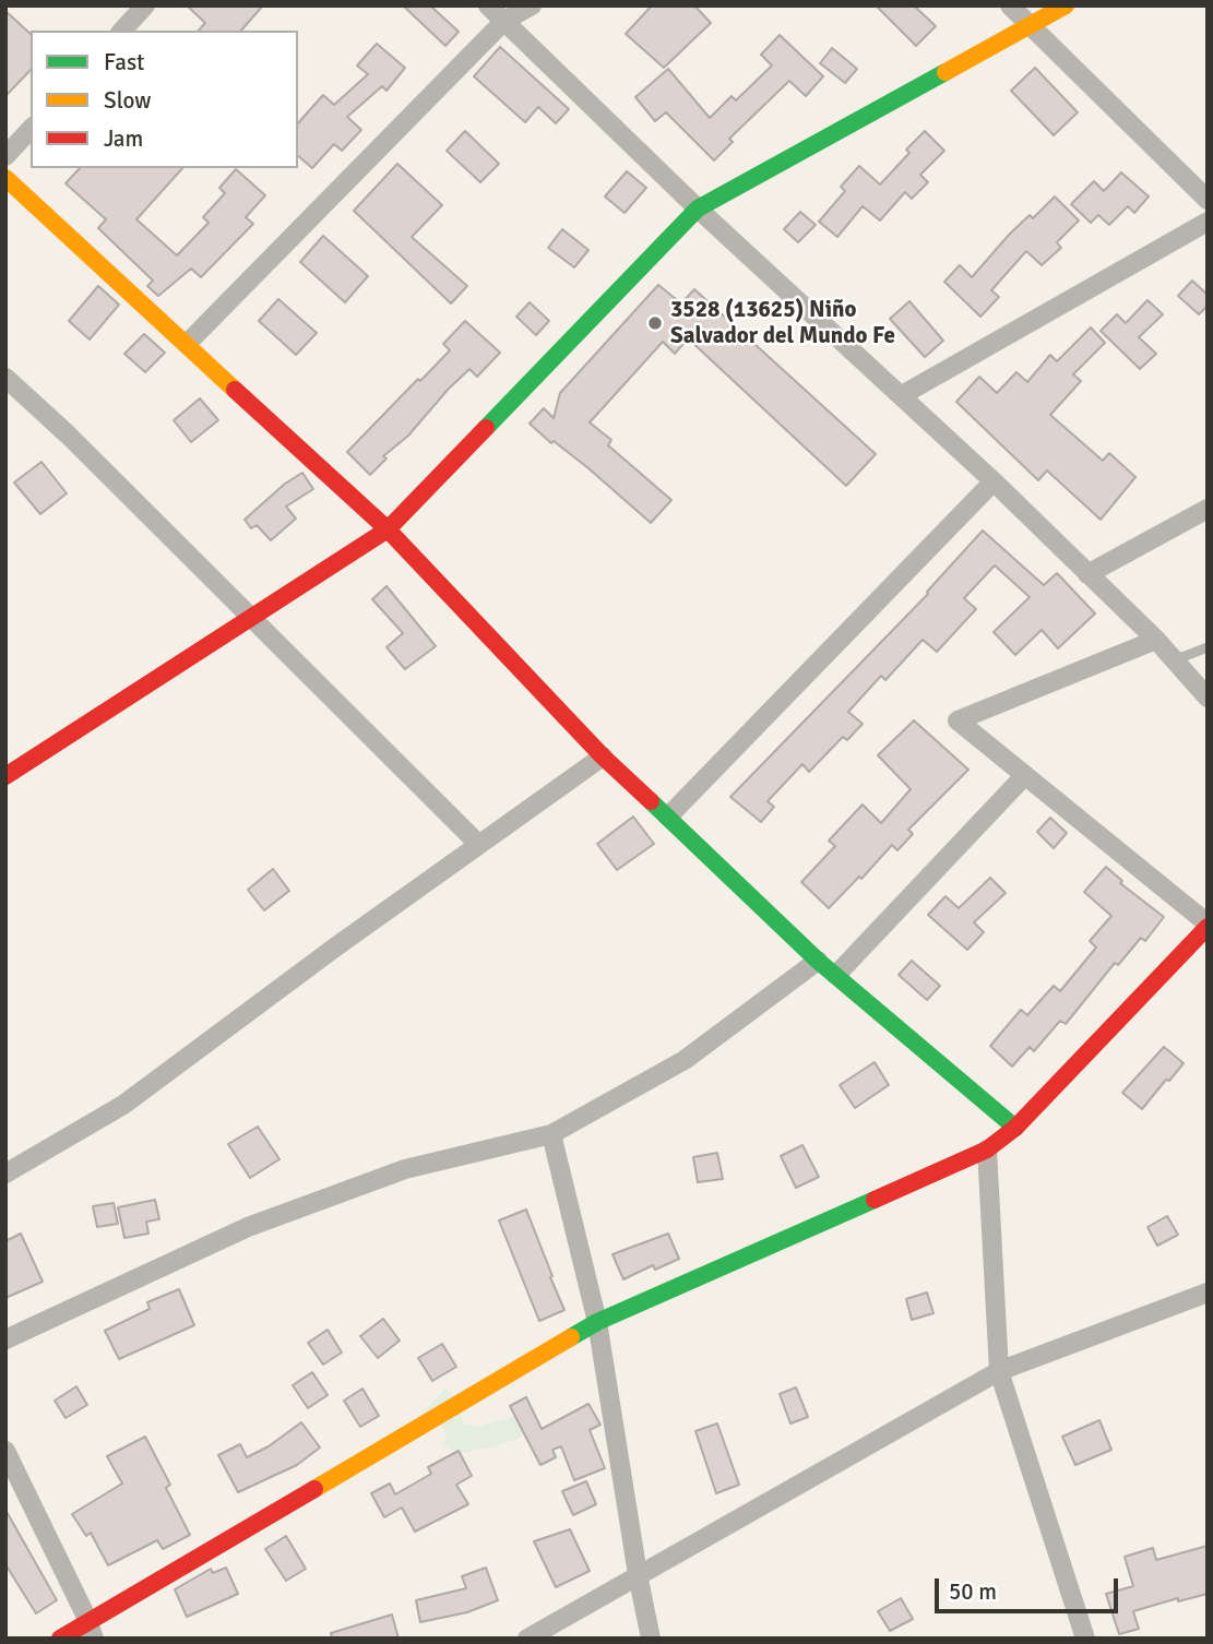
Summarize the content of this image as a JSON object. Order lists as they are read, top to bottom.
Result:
{
  "places": ["3528 (13625) Niño Salvador del Mundo Fe"],
  "legend": ["Fast", "Slow", "Jam"],
  "scale_bar": "50 m"
}
